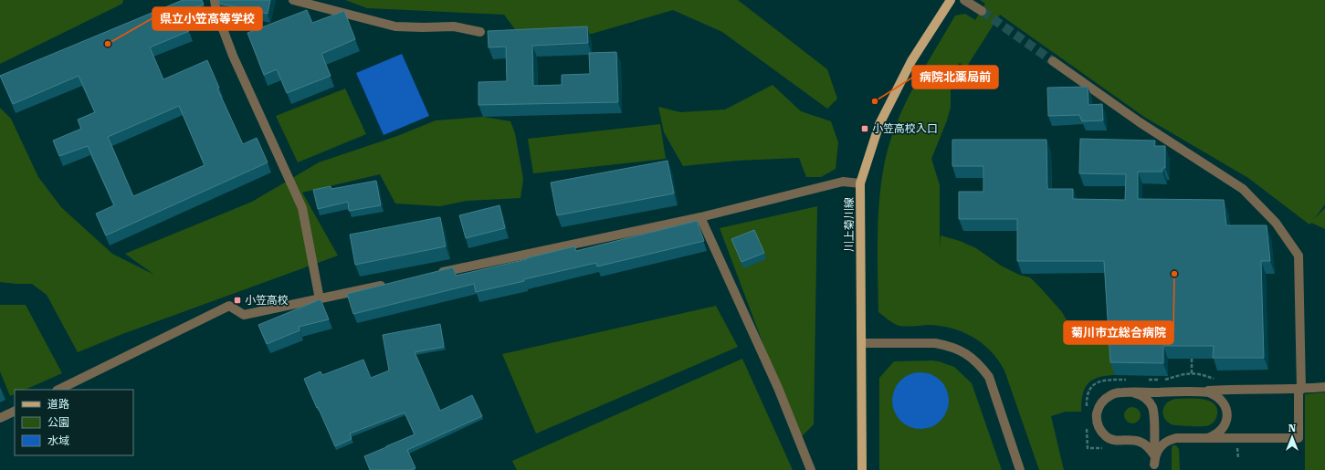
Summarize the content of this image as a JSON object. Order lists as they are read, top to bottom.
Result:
{
  "streets": {
    "main road": ["川上菊川線"]
  },
  "places": {
    "other": ["県立小笠高等学校", "病院北薬局前", "菊川市立総合病院"],
    "transit": ["小笠高校入口", "小笠高校"]
  },
  "legend": ["道路", "公園", "水域"],
  "north": "top"
}
